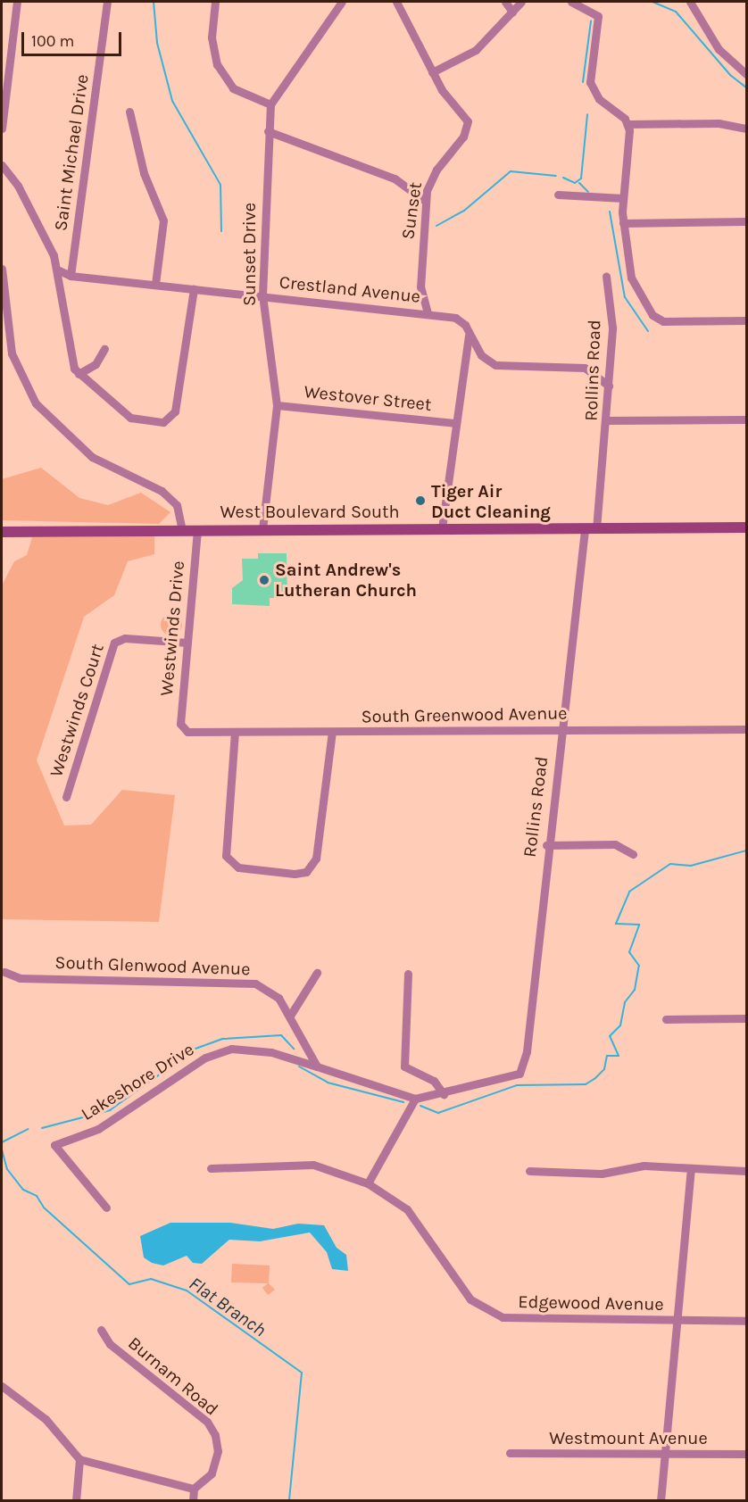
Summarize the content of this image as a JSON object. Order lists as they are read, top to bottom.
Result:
{
  "streets": {
    "main road": ["West Boulevard South"],
    "street": [
      "Saint Michael Drive",
      "Sunset",
      "Sunset Drive",
      "Crestland Avenue",
      "Rollins Road",
      "Westover Street",
      "Westwinds Drive",
      "Westwinds Court",
      "South Greenwood Avenue",
      "South Glenwood Avenue",
      "Lakeshore Drive",
      "Edgewood Avenue",
      "Burnam Road",
      "Westmount Avenue"
    ]
  },
  "crossings": [
    ["Saint Michael Drive", "Crestland Avenue"],
    ["Sunset", "Crestland Avenue"],
    ["Sunset Drive", "Crestland Avenue"],
    ["Sunset Drive", "Westover Street"],
    ["Sunset Drive", "West Boulevard South"],
    ["Crestland Avenue", "Rollins Road"],
    ["Rollins Road", "West Boulevard South"],
    ["Rollins Road", "South Greenwood Avenue"],
    ["West Boulevard South", "Westwinds Drive"],
    ["Westwinds Drive", "Westwinds Court"],
    ["Westwinds Drive", "South Greenwood Avenue"],
    ["South Glenwood Avenue", "Lakeshore Drive"]
  ],
  "water": ["Flat Branch"],
  "places": ["Tiger Air Duct Cleaning", "Saint Andrew's Lutheran Church"],
  "scale_bar": "100 m"
}
